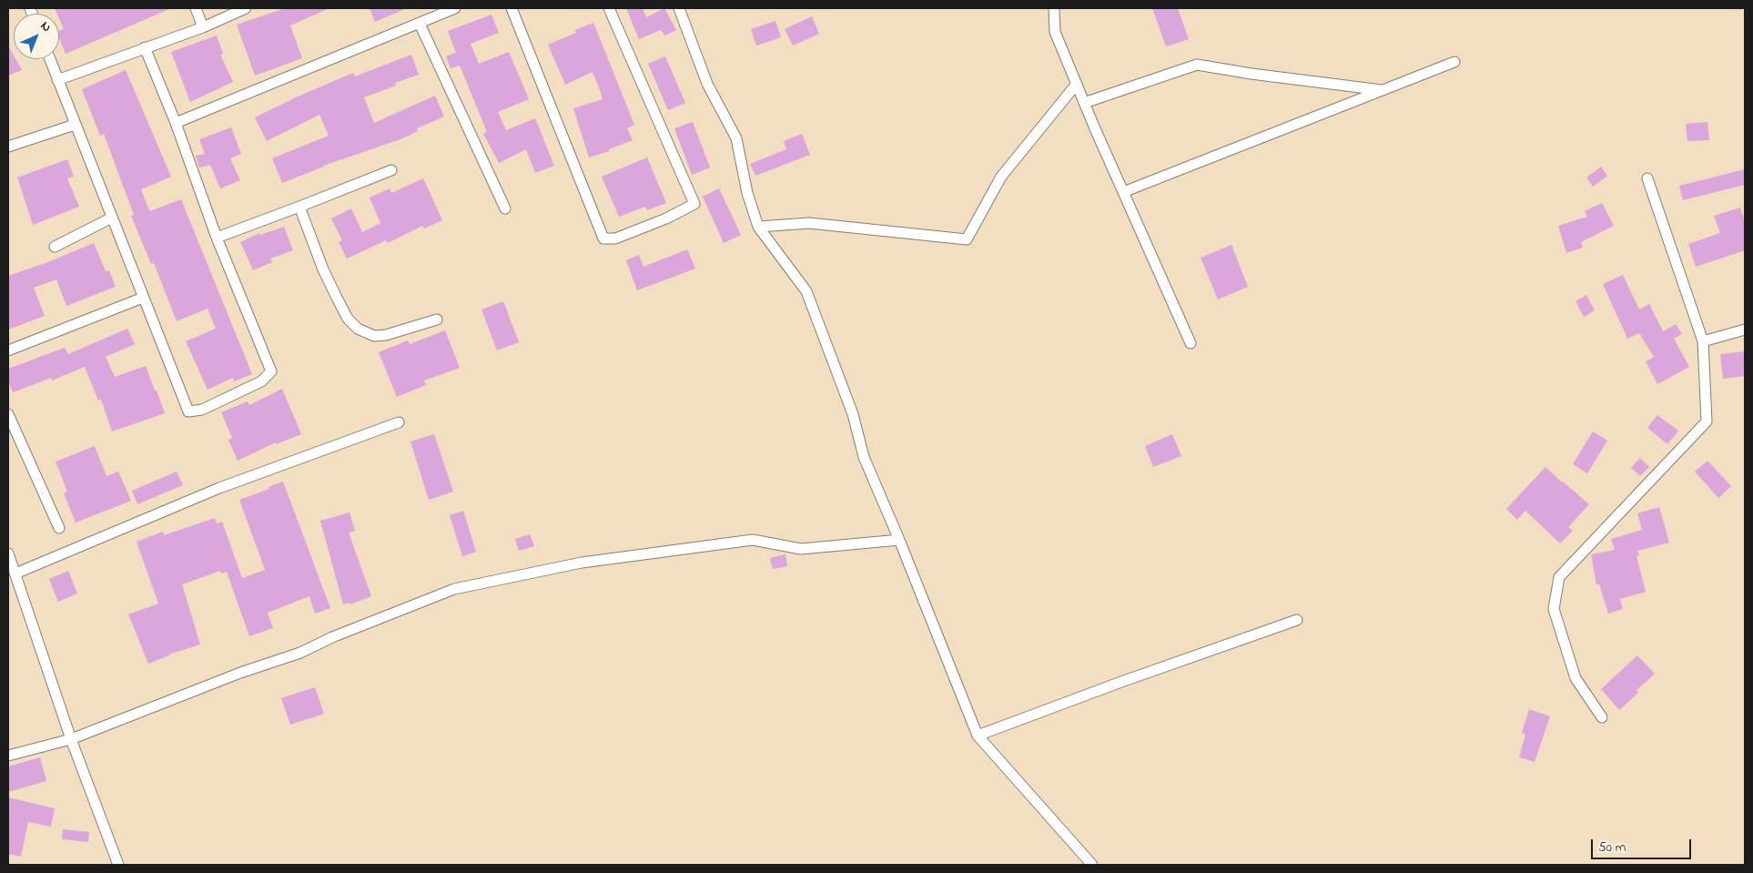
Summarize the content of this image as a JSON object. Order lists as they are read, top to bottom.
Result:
{
  "scale_bar": "50 m",
  "north": "top right"
}
